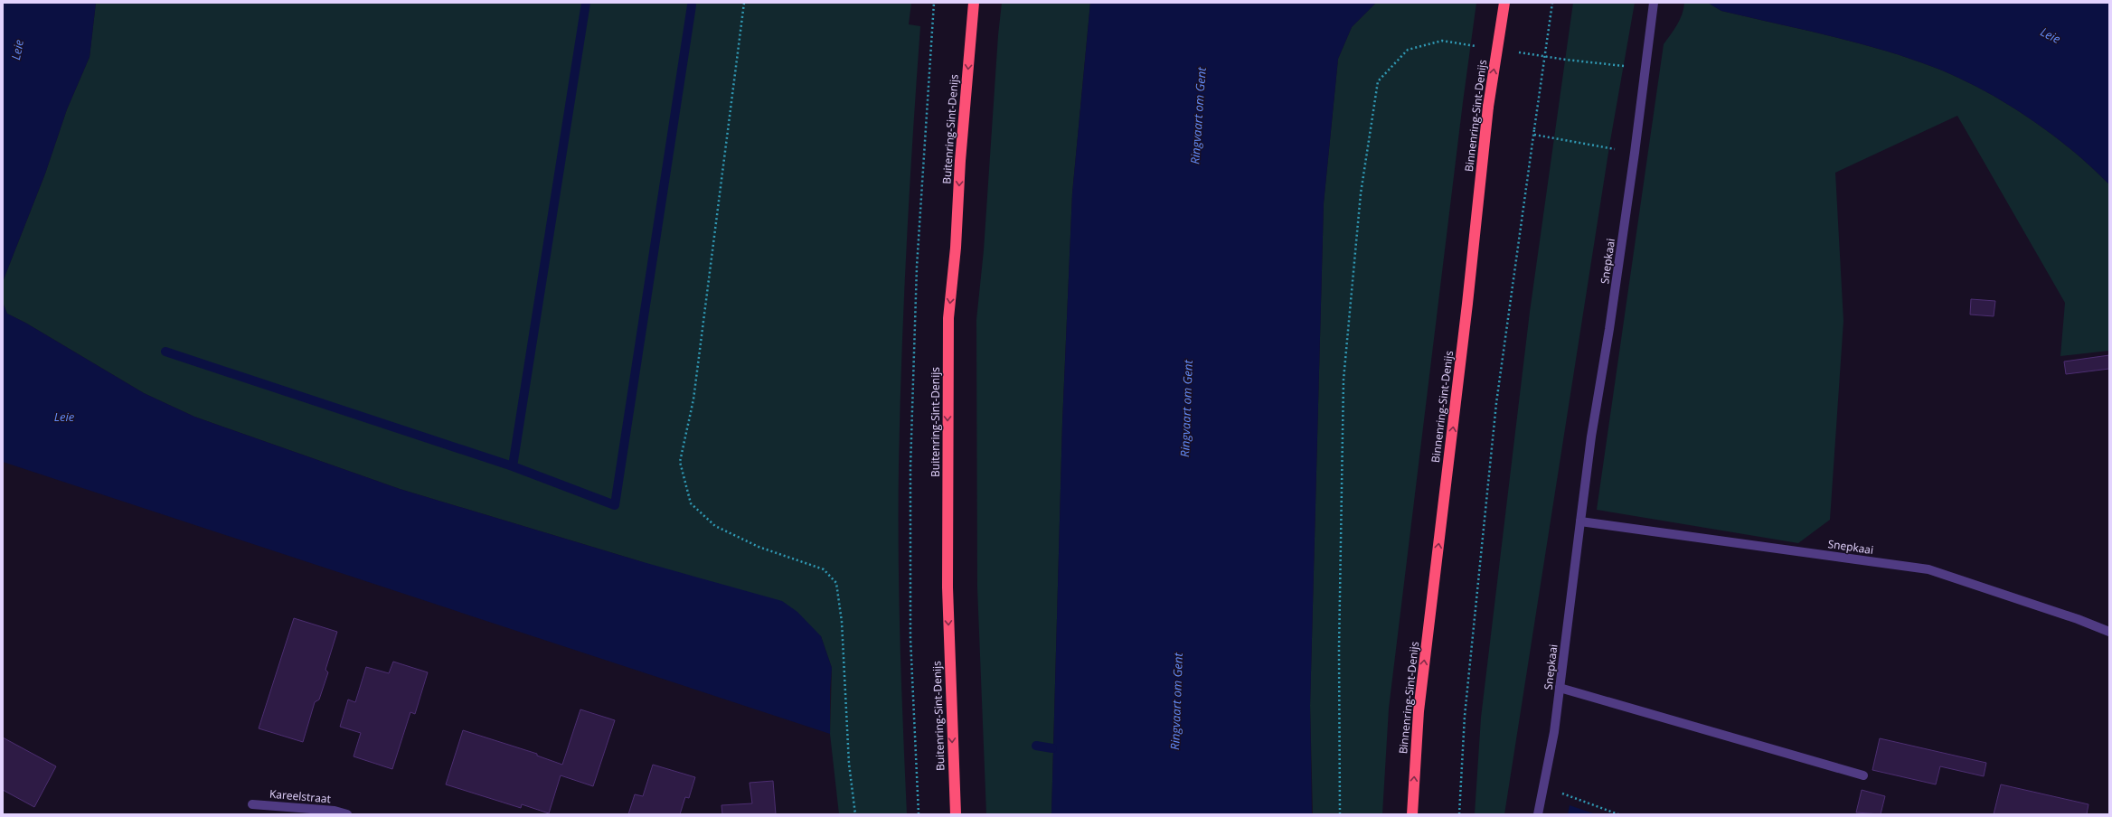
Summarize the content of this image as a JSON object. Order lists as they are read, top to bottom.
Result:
{
  "streets": {
    "highway": ["Binnenring-Sint-Denijs", "Buitenring-Sint-Denijs"],
    "street": ["Snepkaai", "Kareelstraat"]
  },
  "one_way": ["Binnenring-Sint-Denijs", "Buitenring-Sint-Denijs"],
  "water": ["Leie", "Ringvaart om Gent"]
}
